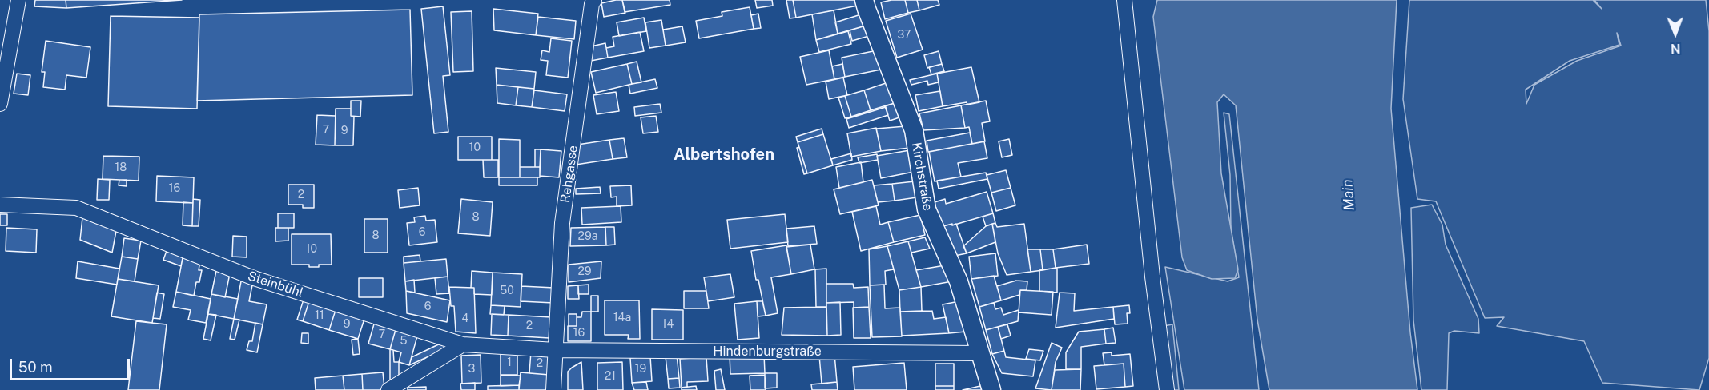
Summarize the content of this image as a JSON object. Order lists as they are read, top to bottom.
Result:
{
  "streets": {
    "street": [
      "Rehgasse",
      "Kirchstraße",
      "Steinbühl",
      "Hindenburgstraße"
    ]
  },
  "crossings": [
    ["Rehgasse", "Steinbühl"],
    ["Rehgasse", "Hindenburgstraße"],
    ["Kirchstraße", "Hindenburgstraße"],
    ["Steinbühl", "Hindenburgstraße"]
  ],
  "districts": ["Albertshofen"],
  "water": ["Main"],
  "house_numbers": [
    "37",
    "7",
    "9",
    "10",
    "18",
    "16",
    "2",
    "8",
    "6",
    "8",
    "29a",
    "10",
    "29",
    "50",
    "6",
    "11",
    "14a",
    "4",
    "9",
    "14",
    "2",
    "16",
    "7",
    "5",
    "1",
    "2",
    "3",
    "19",
    "21"
  ],
  "scale_bar": "50 m",
  "north": "bottom"
}
